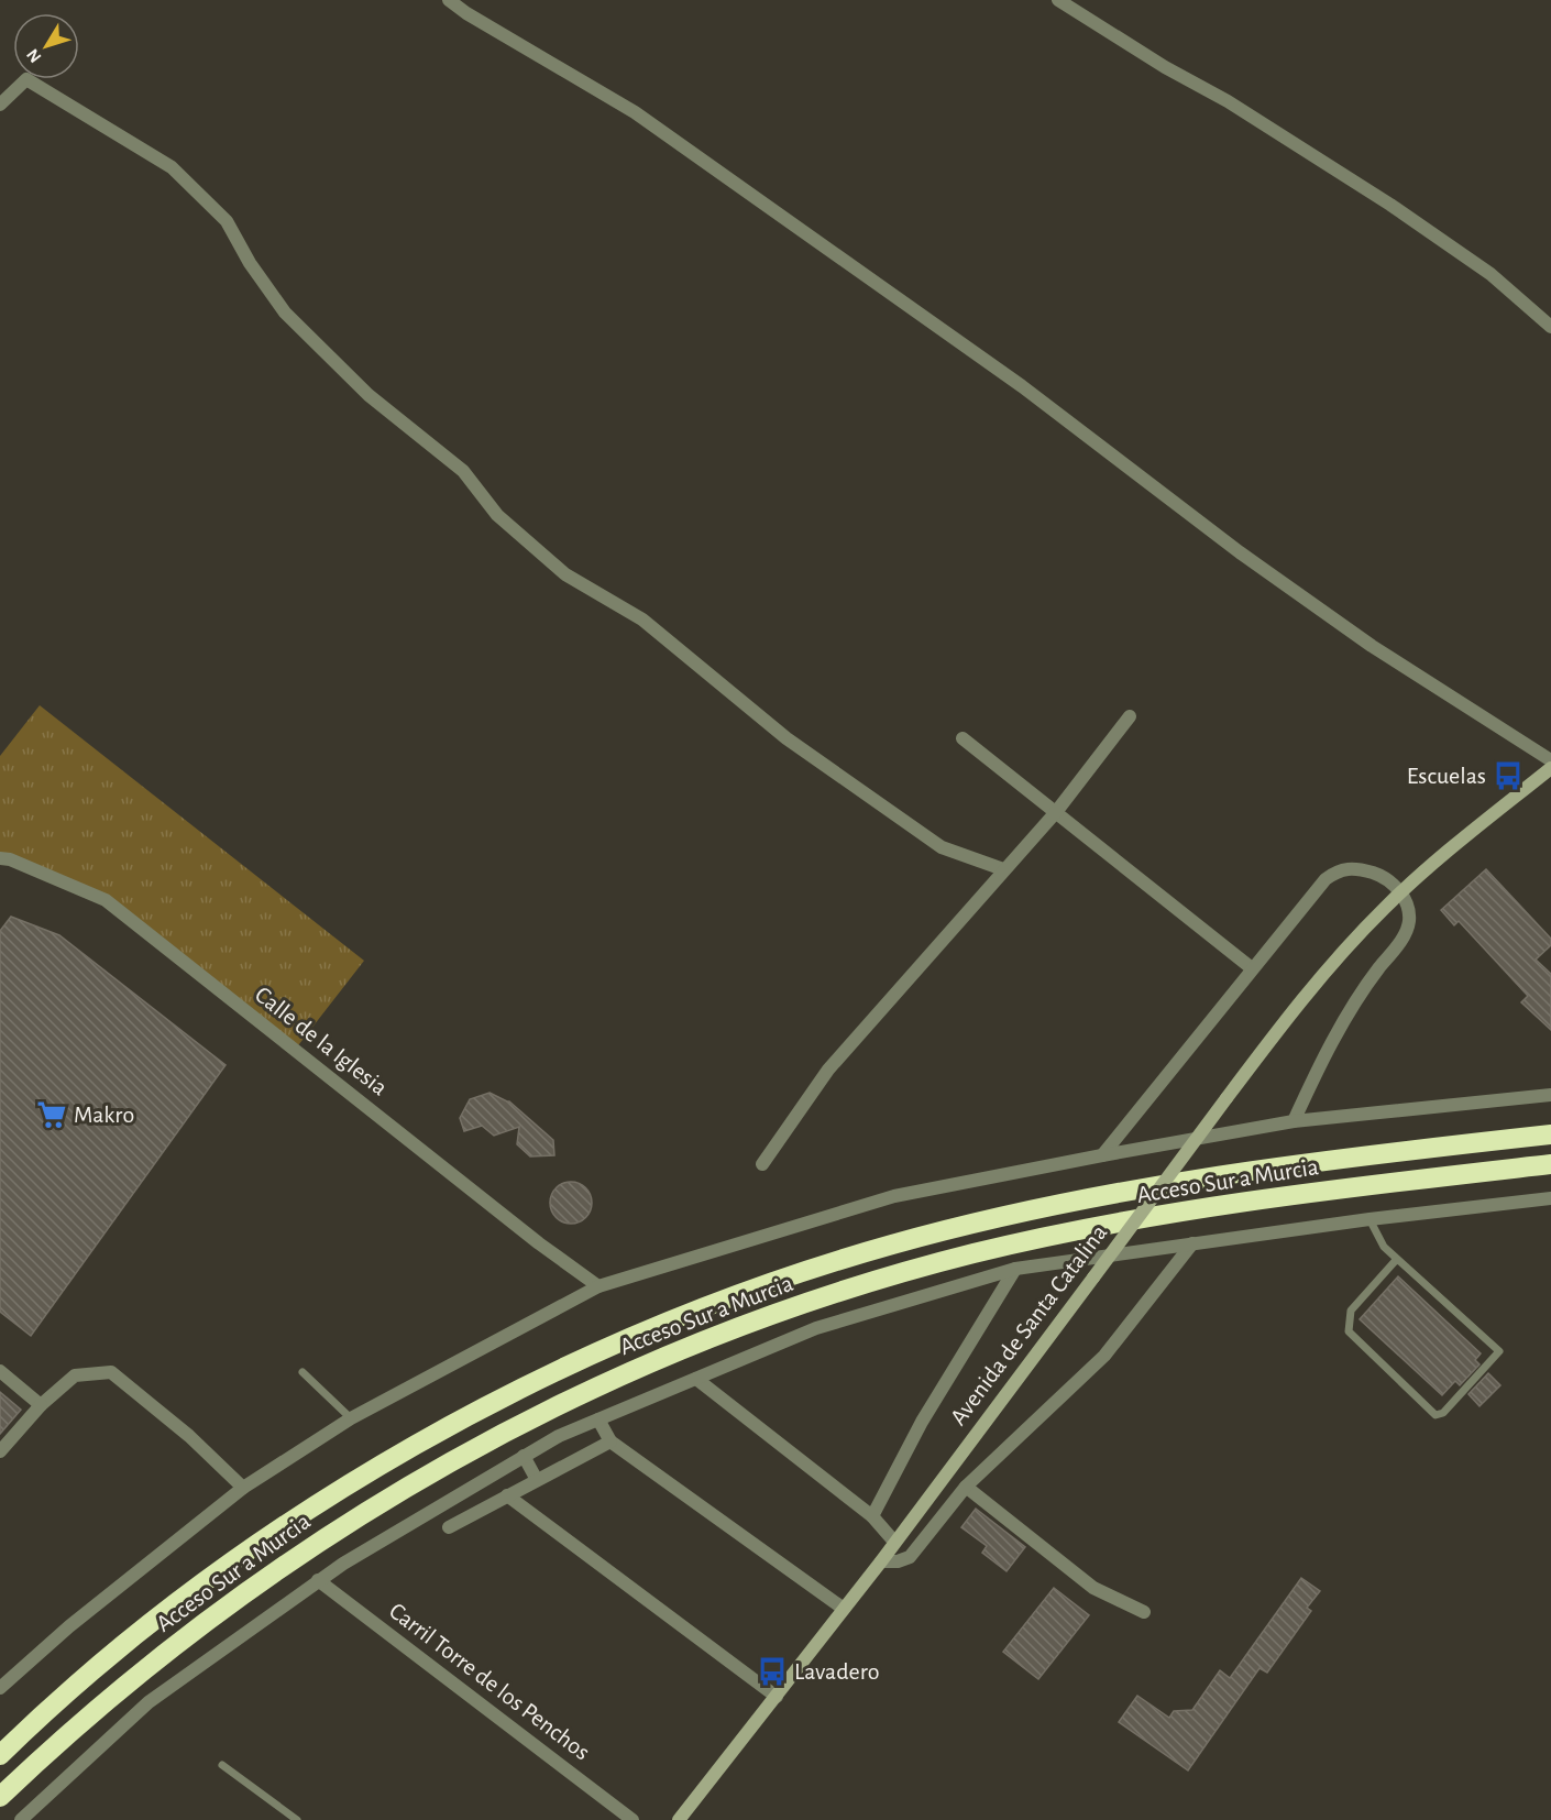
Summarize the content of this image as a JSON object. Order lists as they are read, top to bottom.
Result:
{
  "streets": {
    "highway": ["Acceso Sur a Murcia"],
    "main road": ["Avenida de Santa Catalina"],
    "street": ["Calle de la Iglesia", "Carril Torre de los Penchos"]
  },
  "places": {
    "bus stop": ["Escuelas", "Lavadero"],
    "supermarket": ["Makro"]
  },
  "north": "bottom left"
}
